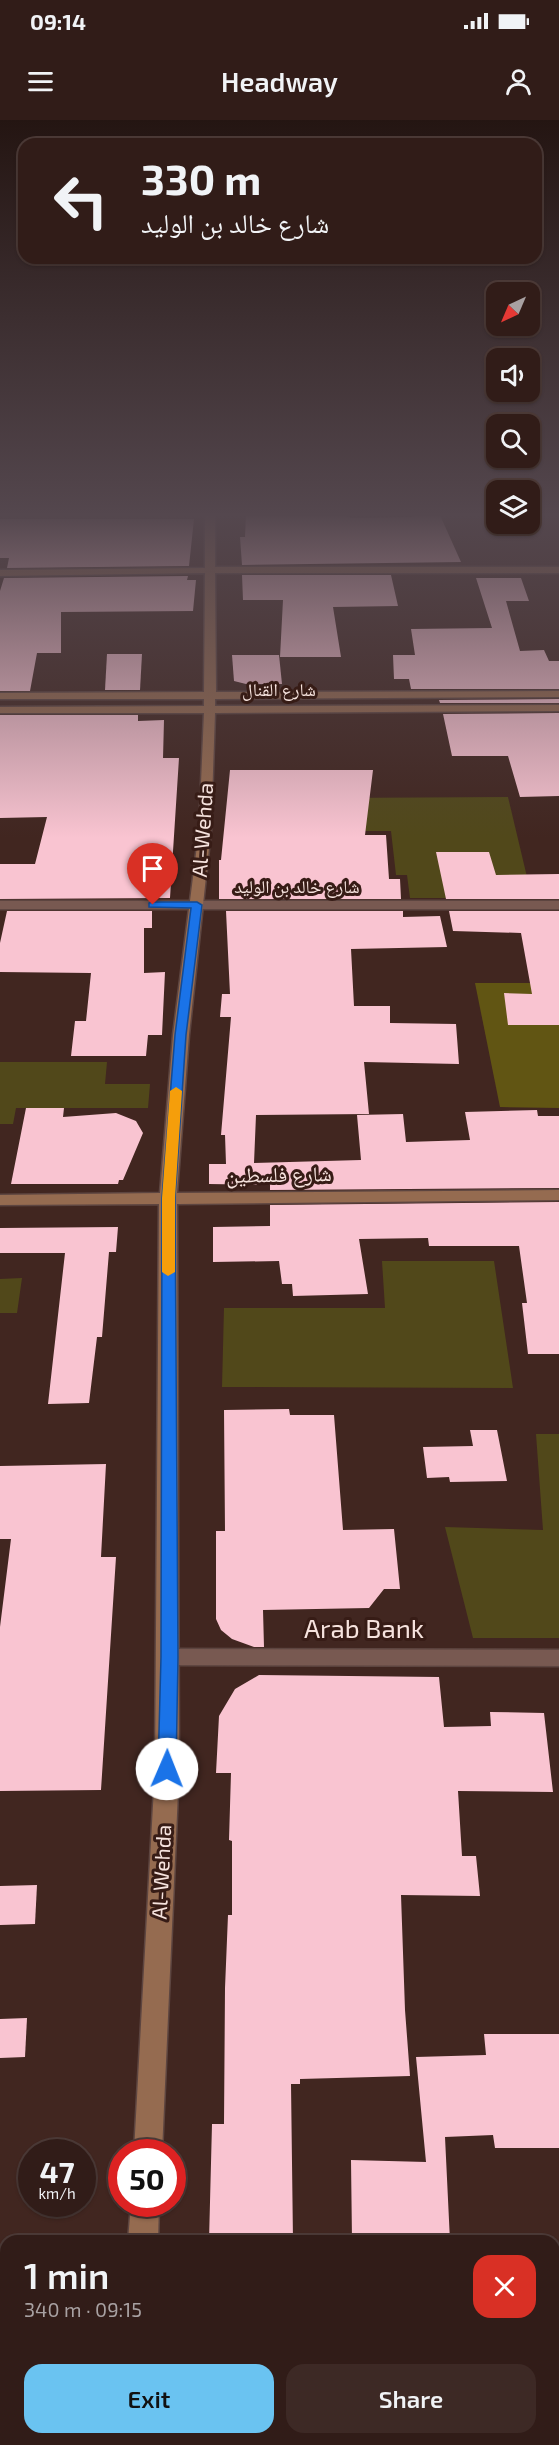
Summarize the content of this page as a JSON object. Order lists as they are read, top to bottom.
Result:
{
  "streets": {
    "main road": ["شارع القنال", "Al-Wehda", "شارع فلسطين"],
    "street": ["شارع خالد بن الوليد", "Arab Bank"]
  },
  "crossings": [
    ["شارع القنال", "Al-Wehda"],
    ["Al-Wehda", "شارع خالد بن الوليد"],
    ["Al-Wehda", "شارع فلسطين"],
    ["Al-Wehda", "Arab Bank"]
  ],
  "north": "bottom left",
  "page": {
    "status": "09:14",
    "header": "Headway",
    "turn": ["330 m", "شارع خالد بن الوليد"],
    "speed": "47 km/h",
    "limit": "50",
    "heading": ["1 min", "340 m · 09:15"],
    "buttons": ["Exit", "Share"]
  }
}
